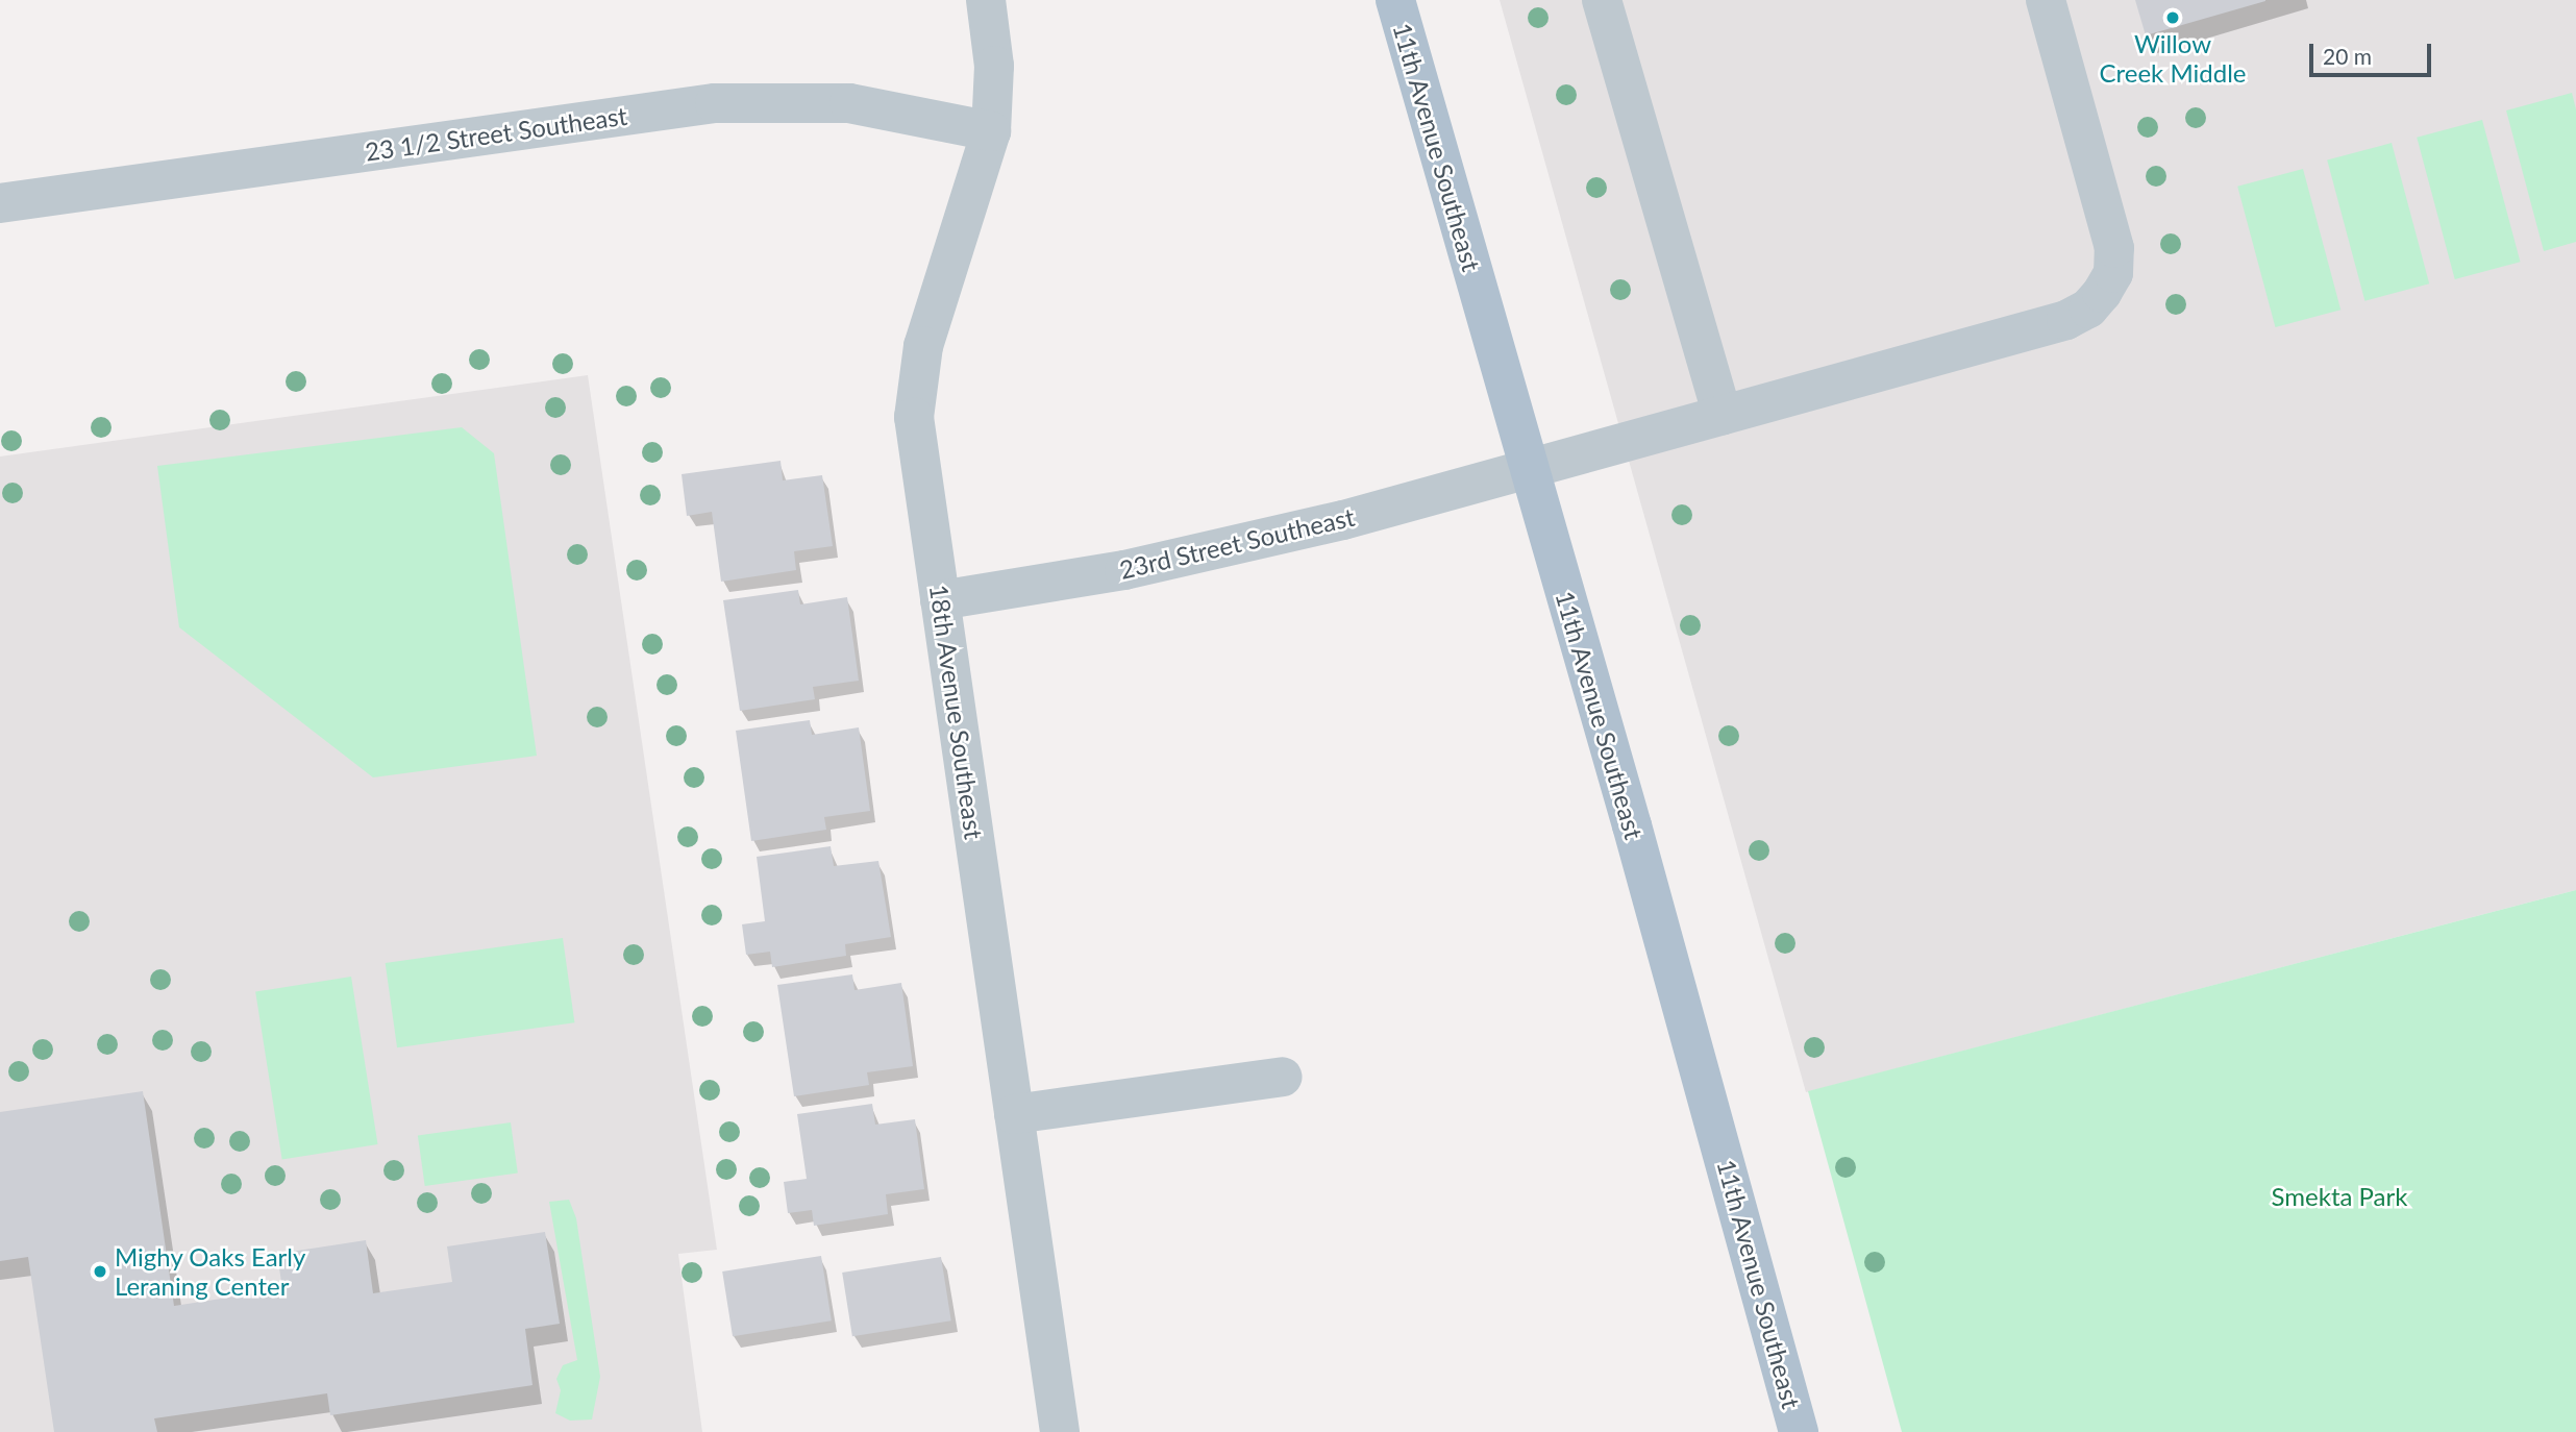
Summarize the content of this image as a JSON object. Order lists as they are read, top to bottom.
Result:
{
  "streets": {
    "main road": ["11th Avenue Southeast"],
    "street": ["23 1/2 Street Southeast", "23rd Street Southeast", "18th Avenue Southeast"]
  },
  "crossings": [
    ["23 1/2 Street Southeast", "18th Avenue Southeast"],
    ["11th Avenue Southeast", "23rd Street Southeast"],
    ["23rd Street Southeast", "18th Avenue Southeast"]
  ],
  "parks": ["Smekta Park"],
  "places": ["Willow Creek Middle", "Mighy Oaks Early Leraning Center"],
  "scale_bar": "20 m"
}
